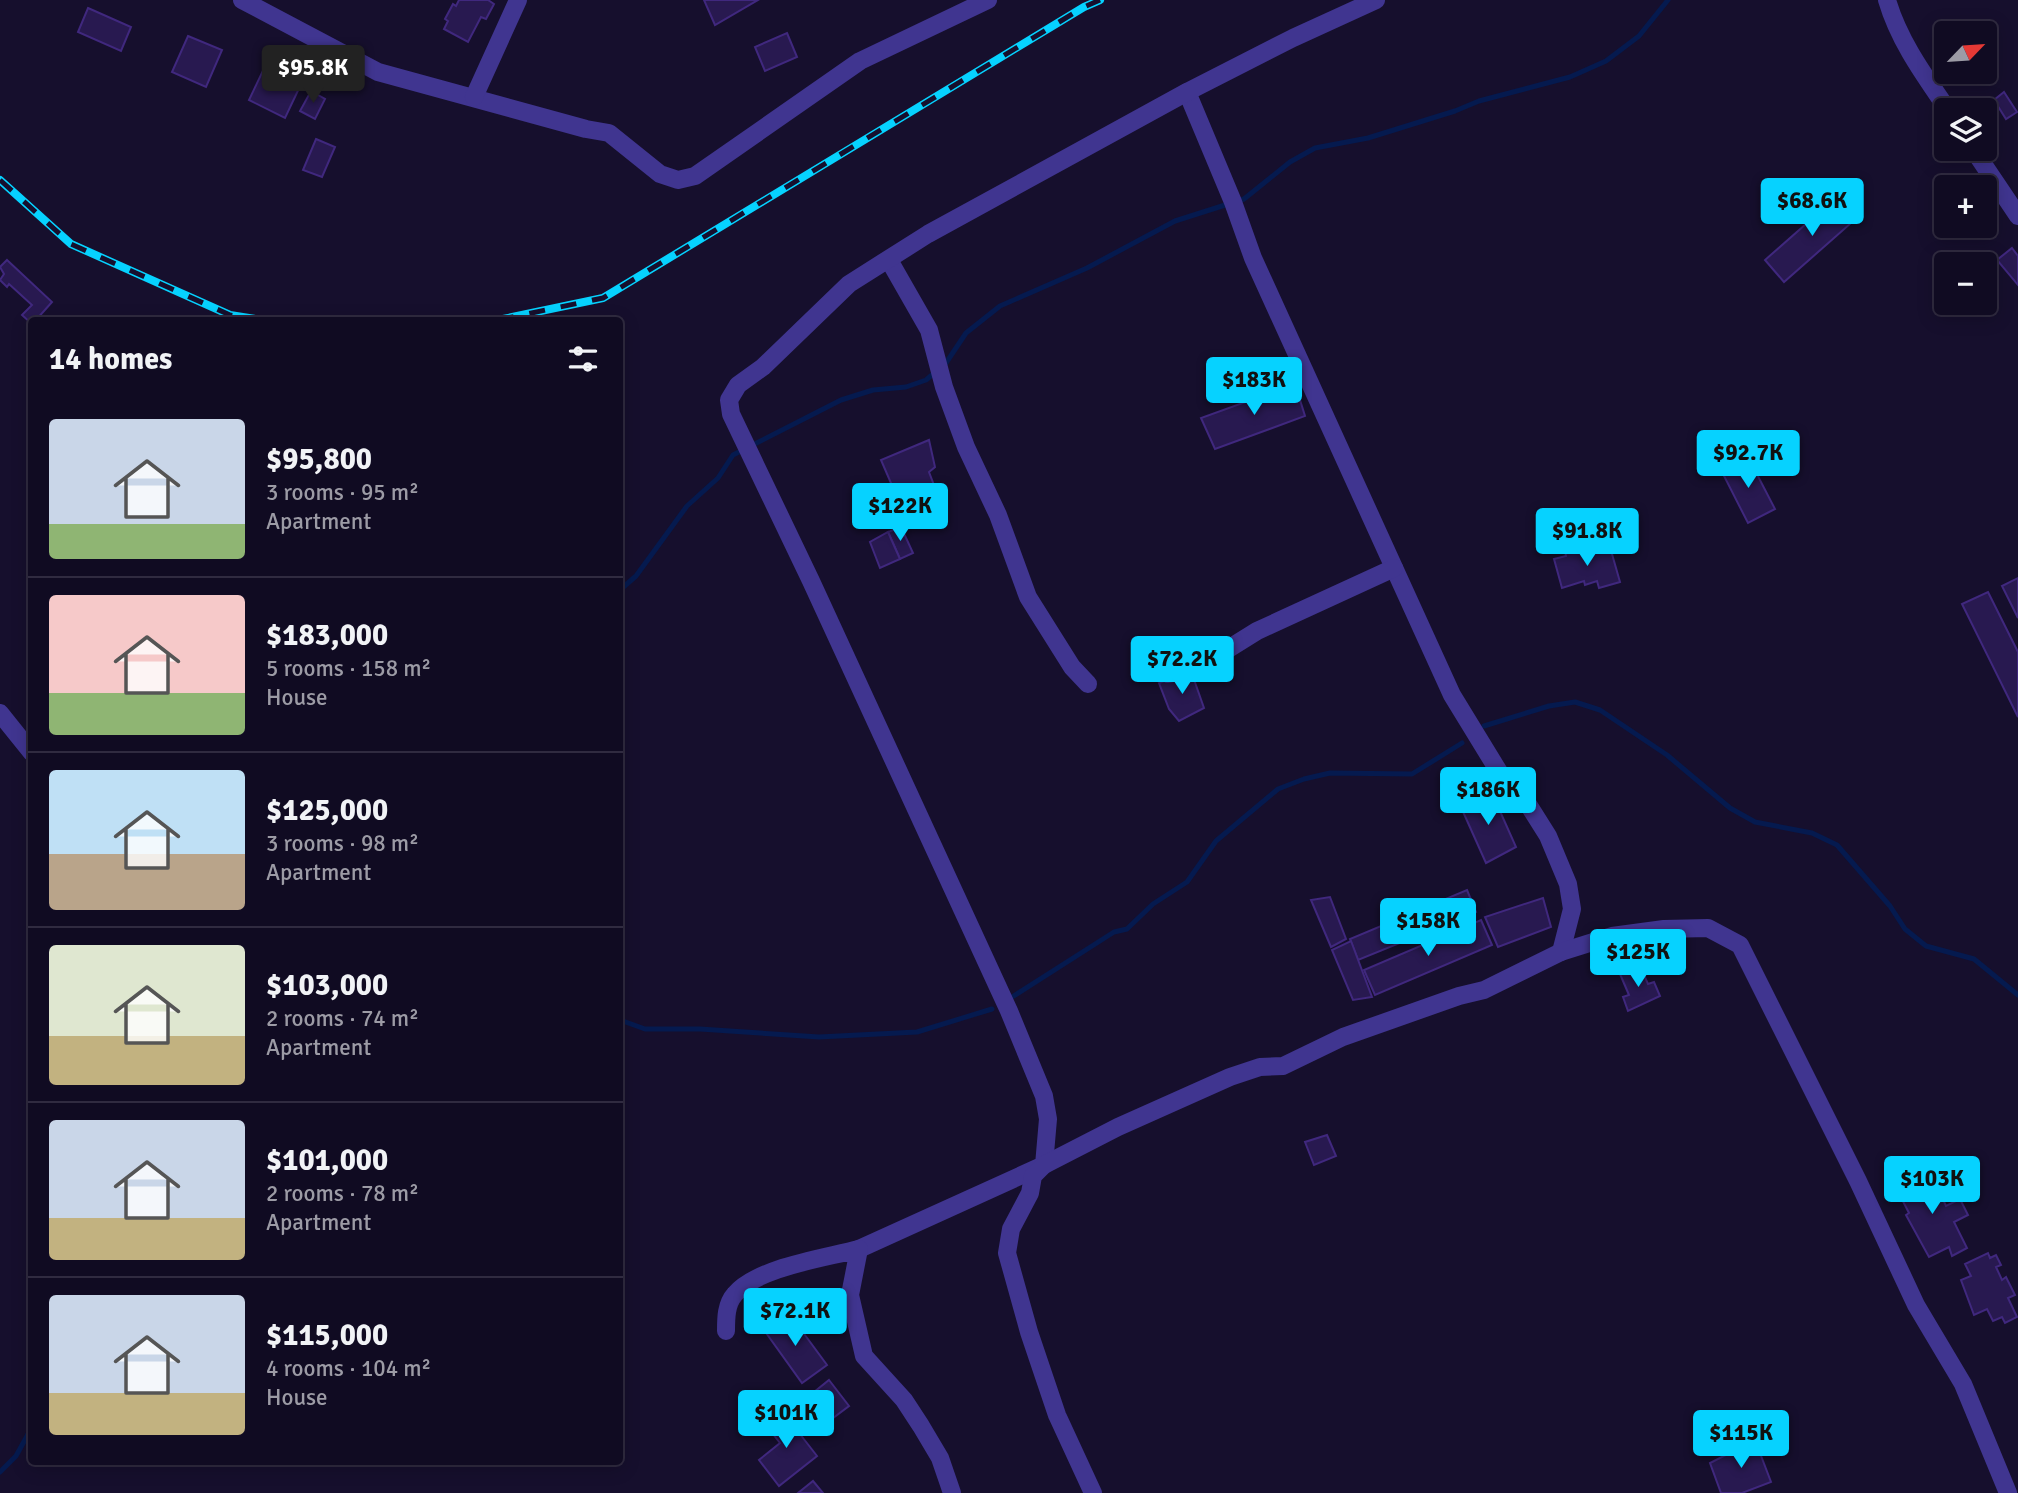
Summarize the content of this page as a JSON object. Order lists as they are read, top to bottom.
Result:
{
  "north": "top right",
  "page": {
    "map_buttons": ["+", "−"],
    "price": [
      "$95.8K",
      "$68.6K",
      "$183K",
      "$92.7K",
      "$122K",
      "$91.8K",
      "$72.2K",
      "$186K",
      "$158K",
      "$125K",
      "$103K",
      "$72.1K",
      "$101K",
      "$115K"
    ],
    "heading": "14 homes",
    "list": [
      {
        "name": "$95,800",
        "note": "3 rooms · 95 m² · Apartment"
      },
      {
        "name": "$183,000",
        "note": "5 rooms · 158 m² · House"
      },
      {
        "name": "$125,000",
        "note": "3 rooms · 98 m² · Apartment"
      },
      {
        "name": "$103,000",
        "note": "2 rooms · 74 m² · Apartment"
      },
      {
        "name": "$101,000",
        "note": "2 rooms · 78 m² · Apartment"
      },
      {
        "name": "$115,000",
        "note": "4 rooms · 104 m² · House"
      }
    ]
  }
}
